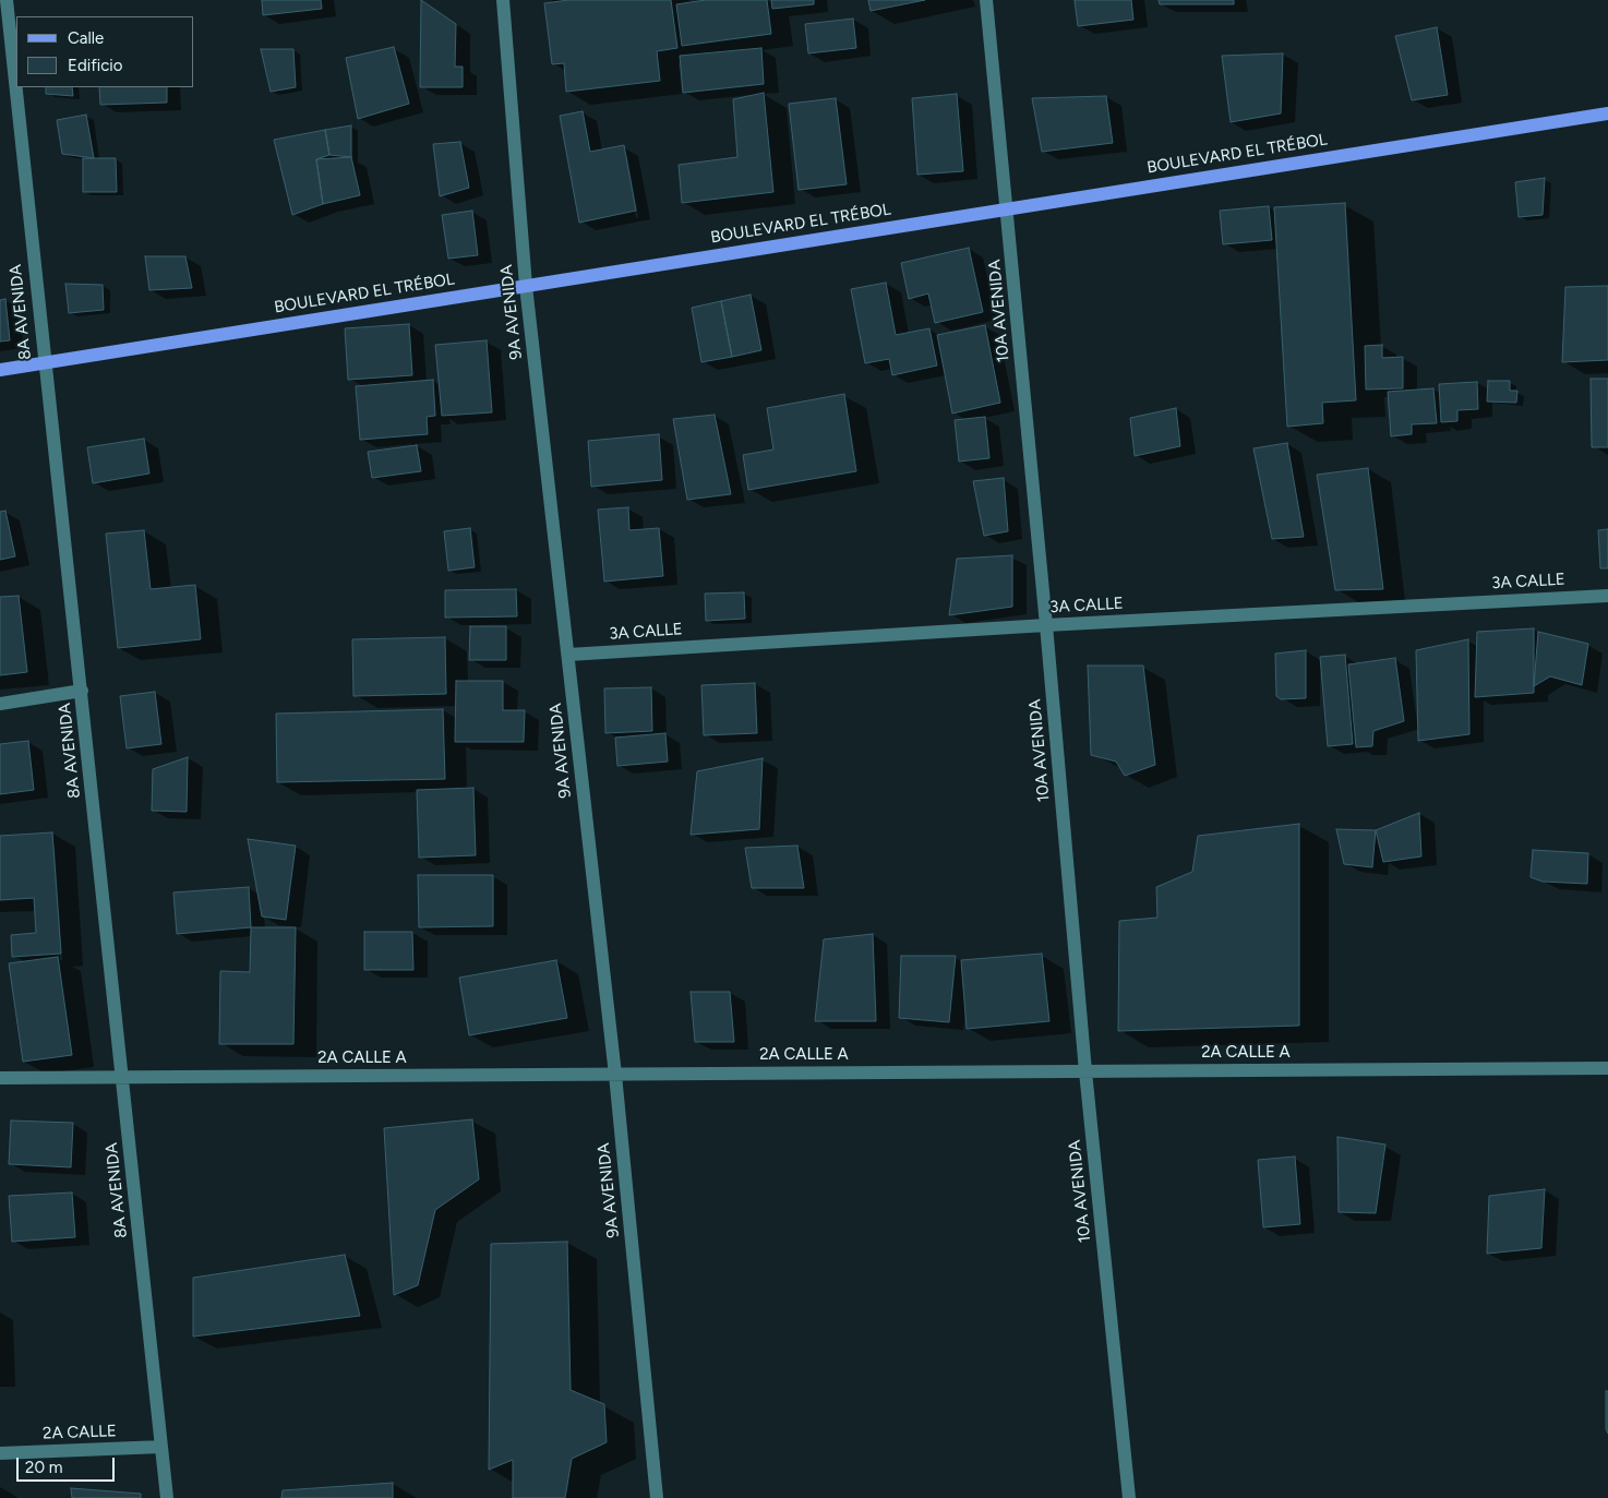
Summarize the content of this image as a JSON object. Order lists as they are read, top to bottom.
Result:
{
  "streets": {
    "main road": ["BOULEVARD EL TRÉBOL"],
    "street": [
      "10A AVENIDA",
      "8A AVENIDA",
      "9A AVENIDA",
      "3A CALLE",
      "2A CALLE A",
      "2A CALLE"
    ]
  },
  "crossings": [
    ["BOULEVARD EL TRÉBOL", "10A AVENIDA"],
    ["BOULEVARD EL TRÉBOL", "8A AVENIDA"],
    ["BOULEVARD EL TRÉBOL", "9A AVENIDA"],
    ["10A AVENIDA", "3A CALLE"],
    ["10A AVENIDA", "2A CALLE A"],
    ["8A AVENIDA", "2A CALLE A"],
    ["8A AVENIDA", "2A CALLE"],
    ["9A AVENIDA", "3A CALLE"],
    ["9A AVENIDA", "2A CALLE A"]
  ],
  "legend": ["Calle", "Edificio"],
  "scale_bar": "20 m"
}
